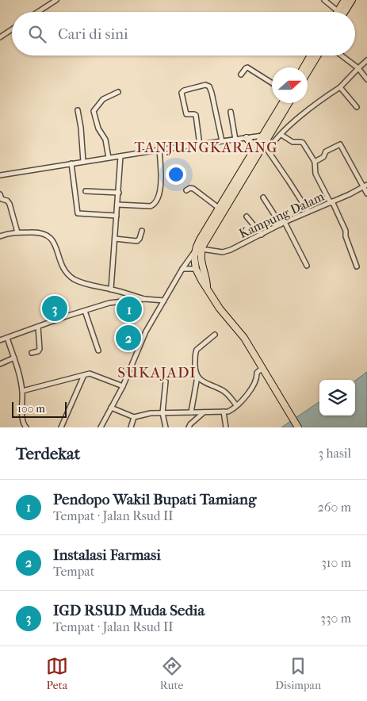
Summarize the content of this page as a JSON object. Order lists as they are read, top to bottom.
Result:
{
  "streets": {
    "street": ["Kampung Dalam"]
  },
  "districts": ["TANJUNGKARANG", "SUKAJADI"],
  "scale_bar": "100 m",
  "north": "right",
  "page": {
    "search": "Cari di sini",
    "pins": ["3", "1", "2"],
    "scale": "100 m",
    "heading": ["Terdekat", "3 hasil"],
    "list": [
      {
        "mark": "1",
        "name": "Pendopo Wakil Bupati Tamiang",
        "note": "Tempat · Jalan Rsud II",
        "value": "260 m"
      },
      {
        "mark": "2",
        "name": "Instalasi Farmasi",
        "note": "Tempat",
        "value": "310 m"
      },
      {
        "mark": "3",
        "name": "IGD RSUD Muda Sedia",
        "note": "Tempat · Jalan Rsud II",
        "value": "330 m"
      }
    ],
    "nav": ["Peta", "Rute", "Disimpan"]
  }
}
